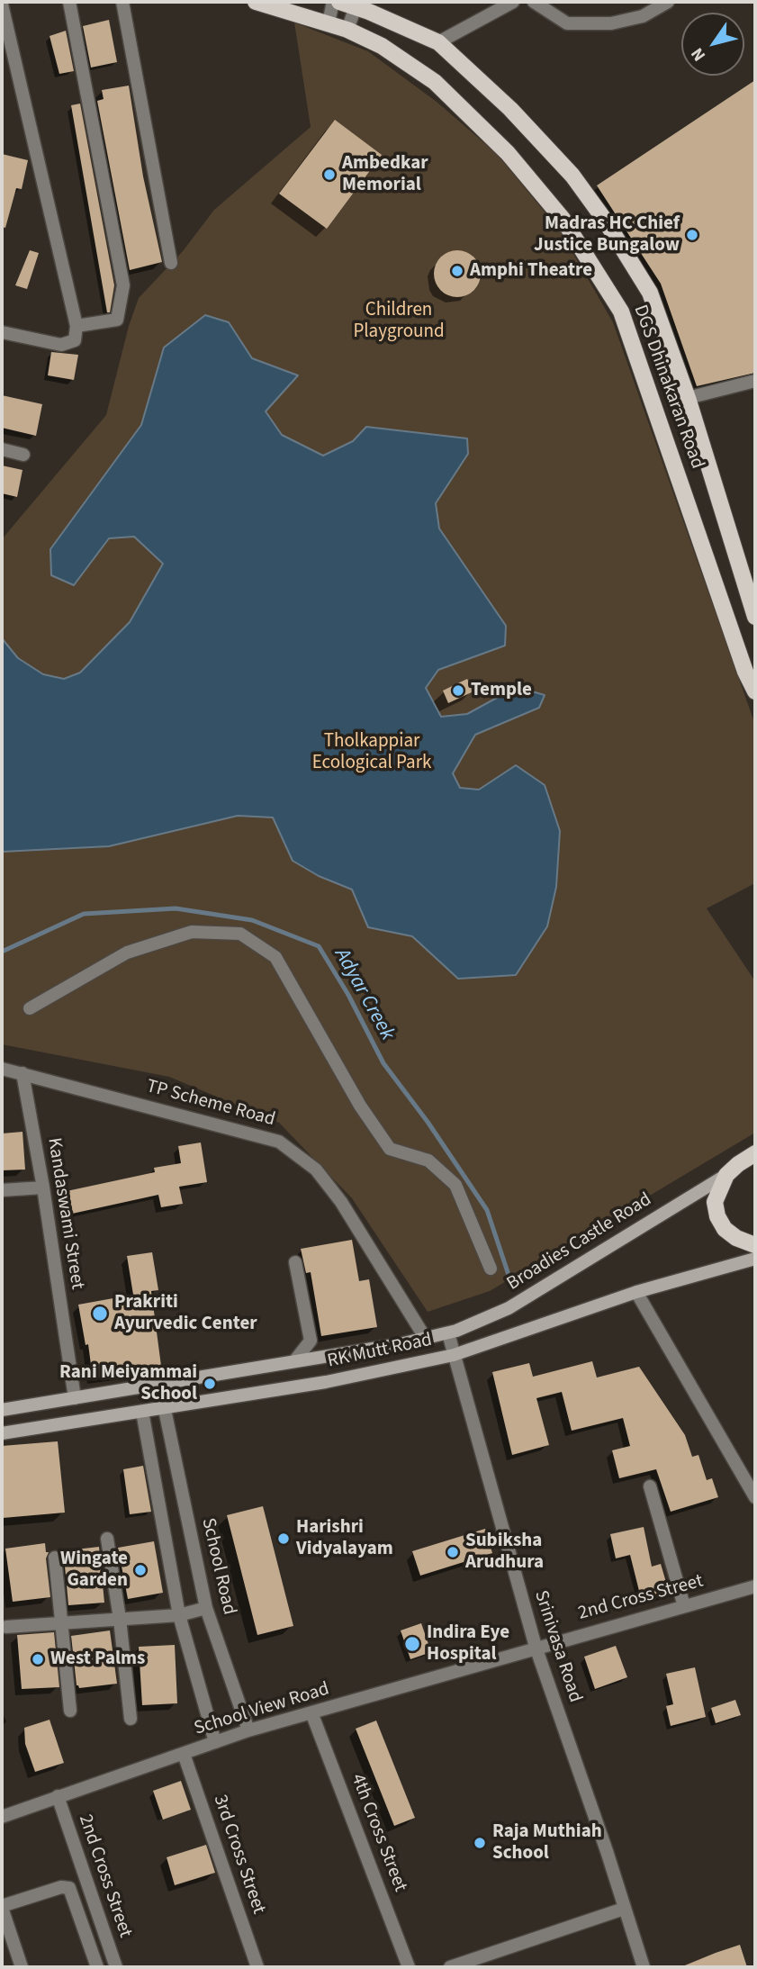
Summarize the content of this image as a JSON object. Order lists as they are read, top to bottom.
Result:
{
  "streets": {
    "main road": ["DGS Dhinakaran Road", "Broadies Castle Road", "RK Mutt Road"],
    "street": [
      "TP Scheme Road",
      "Kandaswami Street",
      "School Road",
      "2nd Cross Street",
      "Srinivasa Road",
      "School View Road",
      "4th Cross Street",
      "3rd Cross Street"
    ]
  },
  "crossings": [
    ["TP Scheme Road", "Kandaswami Street"],
    ["TP Scheme Road", "RK Mutt Road"],
    ["Kandaswami Street", "RK Mutt Road"],
    ["Broadies Castle Road", "RK Mutt Road"],
    ["Broadies Castle Road", "Srinivasa Road"],
    ["RK Mutt Road", "School Road"],
    ["RK Mutt Road", "Srinivasa Road"],
    ["School Road", "School View Road"],
    ["2nd Cross Street", "Srinivasa Road"],
    ["2nd Cross Street", "School View Road"],
    ["Srinivasa Road", "School View Road"],
    ["School View Road", "4th Cross Street"],
    ["School View Road", "3rd Cross Street"]
  ],
  "water": ["Adyar Creek"],
  "parks": ["Children Playground", "Tholkappiar Ecological Park"],
  "places": [
    "Ambedkar Memorial",
    "Madras HC Chief Justice Bungalow",
    "Amphi Theatre",
    "Temple",
    "Prakriti Ayurvedic Center",
    "Rani Meiyammai School",
    "Harishri Vidyalayam",
    "Subiksha Arudhura",
    "Wingate Garden",
    "Indira Eye Hospital",
    "West Palms",
    "Raja Muthiah School"
  ],
  "north": "bottom left"
}
